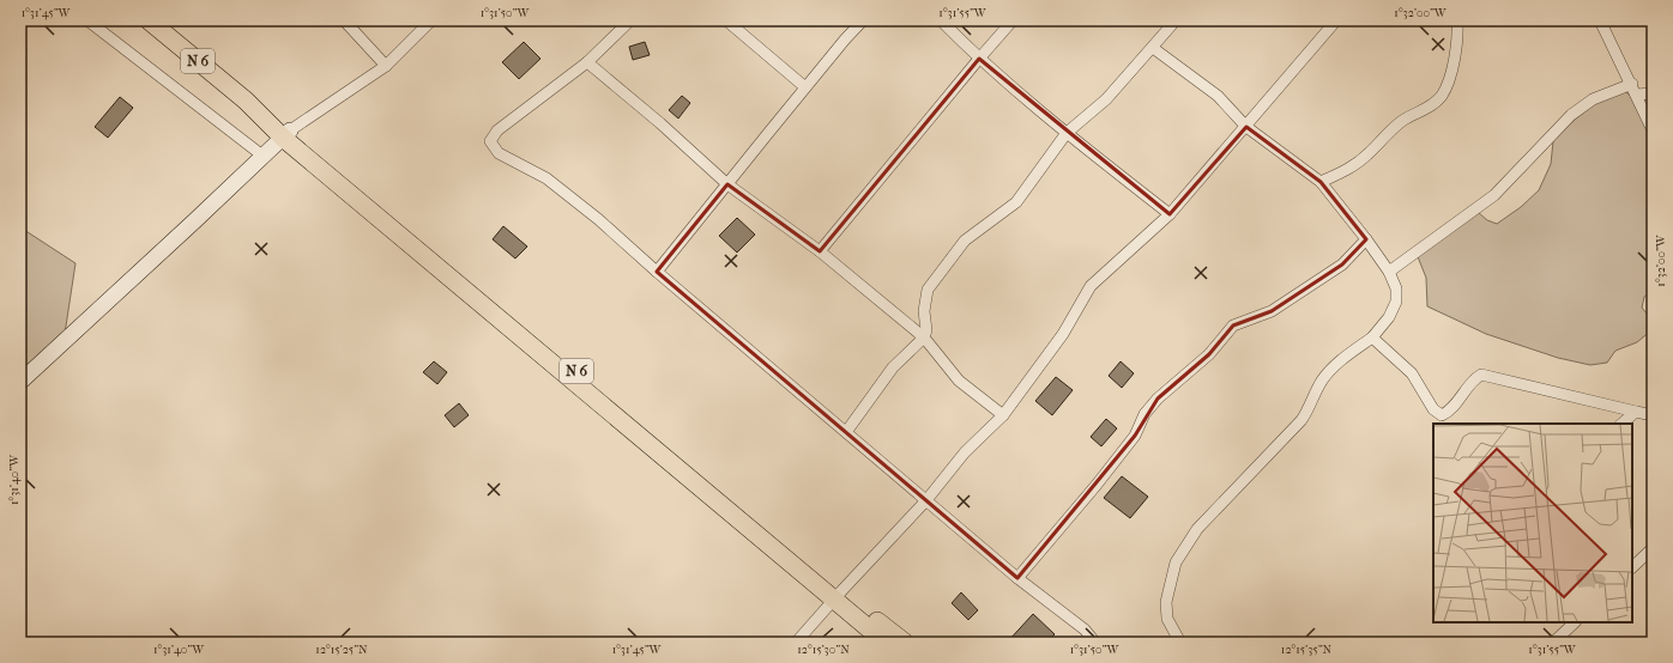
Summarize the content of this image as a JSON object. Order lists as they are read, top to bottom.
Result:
{
  "streets": {
    "main road": ["N 6"]
  },
  "coordinates": [
    "1°31'45\"W",
    "1°31'50\"W",
    "1°31'55\"W",
    "1°32'00\"W",
    "1°31'40\"W",
    "12°15'25\"N",
    "12°15'30\"N",
    "12°15'35\"N"
  ]
}
